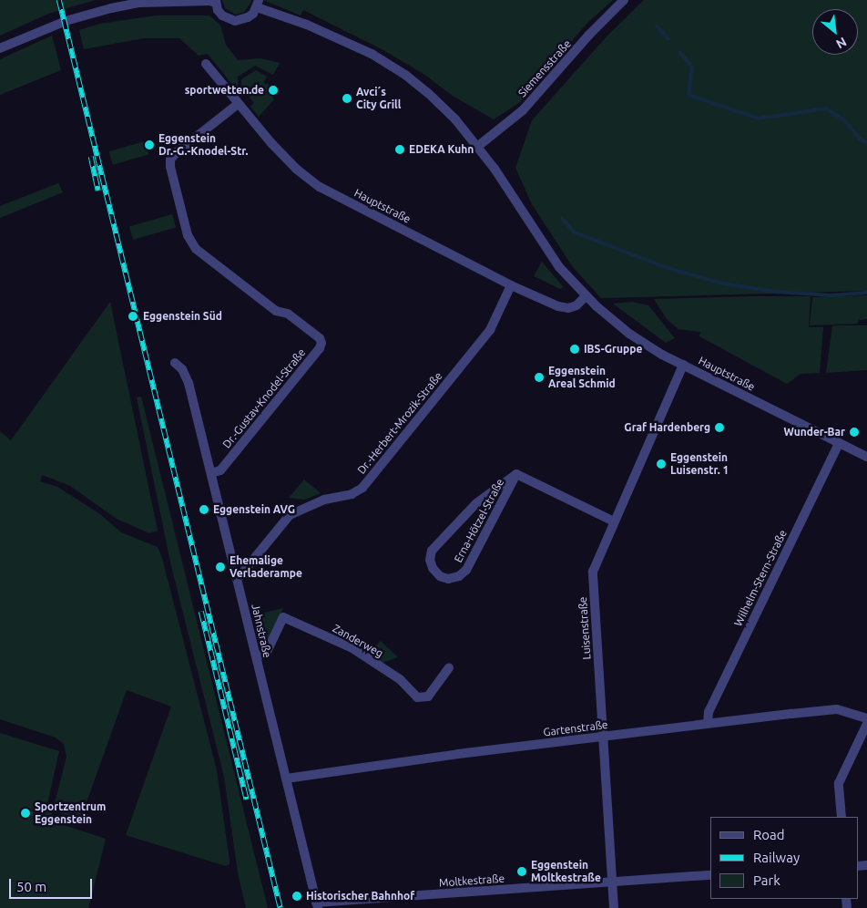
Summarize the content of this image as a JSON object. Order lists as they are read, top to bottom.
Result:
{
  "streets": {
    "street": [
      "Siemensstraße",
      "Hauptstraße",
      "Dr.-Gustav-Knodel-Straße",
      "Dr.-Herbert-Mrozik-Straße",
      "Erna-Hötzel-Straße",
      "Wilhelm-Stern-Straße",
      "Luisenstraße",
      "Jahnstraße",
      "Zanderweg",
      "Gartenstraße",
      "Moltkestraße"
    ]
  },
  "crossings": [
    ["Siemensstraße", "Hauptstraße"],
    ["Hauptstraße", "Dr.-Gustav-Knodel-Straße"],
    ["Hauptstraße", "Dr.-Herbert-Mrozik-Straße"],
    ["Hauptstraße", "Wilhelm-Stern-Straße"],
    ["Hauptstraße", "Luisenstraße"],
    ["Dr.-Gustav-Knodel-Straße", "Jahnstraße"],
    ["Dr.-Herbert-Mrozik-Straße", "Jahnstraße"],
    ["Erna-Hötzel-Straße", "Luisenstraße"],
    ["Wilhelm-Stern-Straße", "Gartenstraße"],
    ["Luisenstraße", "Gartenstraße"],
    ["Luisenstraße", "Moltkestraße"],
    ["Jahnstraße", "Zanderweg"],
    ["Jahnstraße", "Gartenstraße"],
    ["Jahnstraße", "Moltkestraße"]
  ],
  "places": [
    "sportwetten.de",
    "Avci´s City Grill",
    "Eggenstein Dr.-G.-Knodel-Str.",
    "EDEKA Kuhn",
    "Eggenstein Süd",
    "IBS-Gruppe",
    "Eggenstein Areal Schmid",
    "Graf Hardenberg",
    "Wunder-Bar",
    "Eggenstein Luisenstr. 1",
    "Eggenstein AVG",
    "Ehemalige Verladerampe",
    "Sportzentrum Eggenstein",
    "Eggenstein Moltkestraße",
    "Historischer Bahnhof"
  ],
  "legend": ["Road", "Railway", "Park"],
  "scale_bar": "50 m",
  "north": "bottom right"
}
